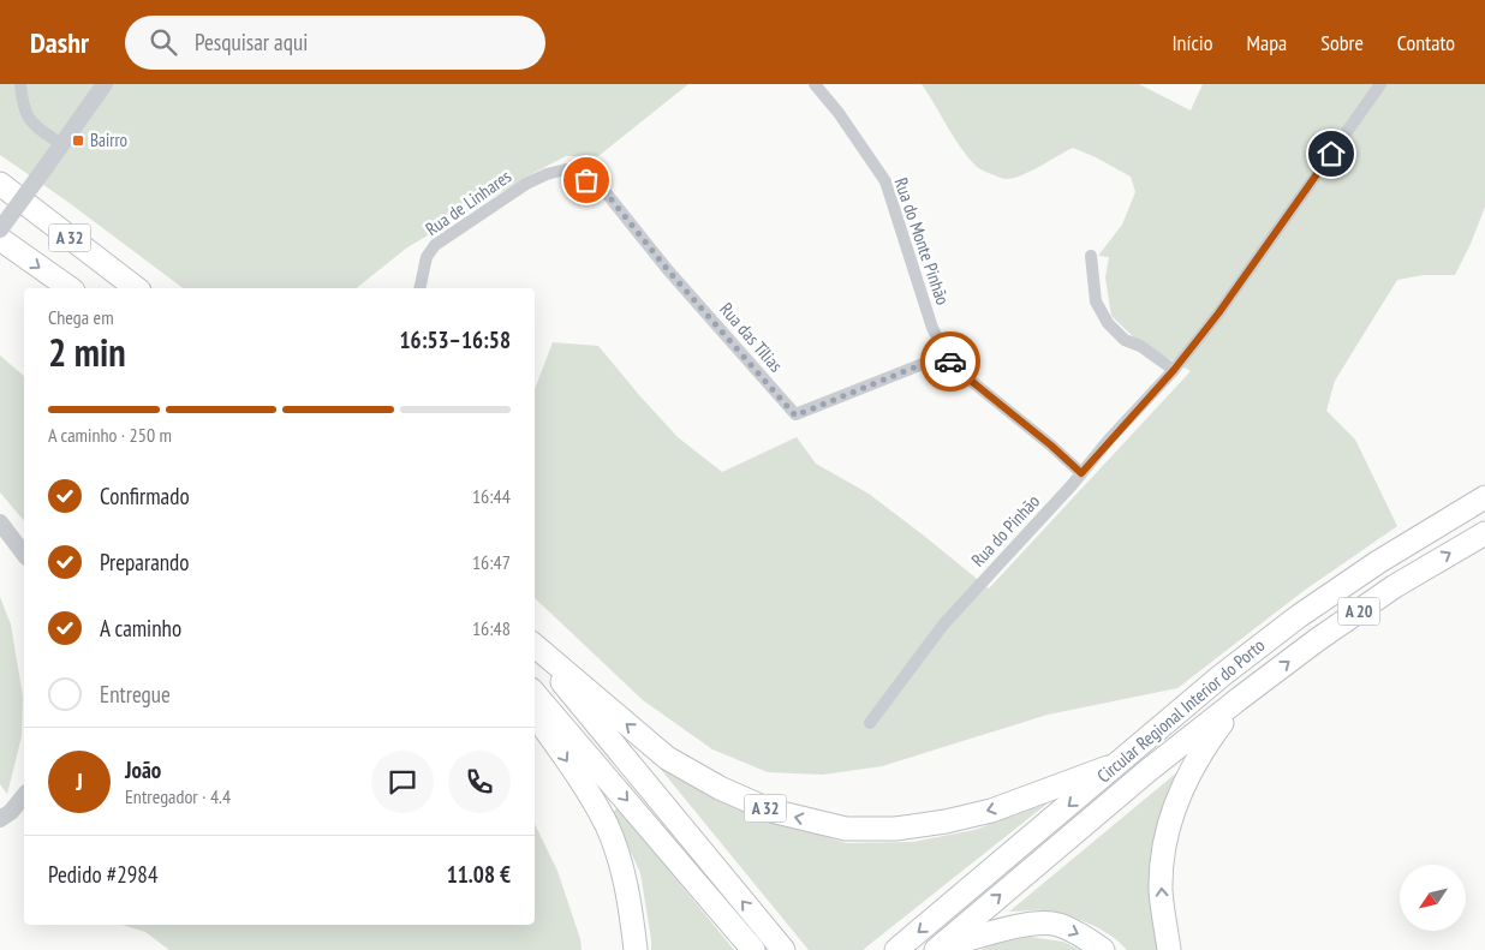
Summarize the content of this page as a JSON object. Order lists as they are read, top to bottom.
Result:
{
  "streets": {
    "highway": ["A 32", "A 20", "Circular Regional Interior do Porto"],
    "street": [
      "Rua de Linhares",
      "Rua do Monte Pinhão",
      "Rua das Tílias",
      "Rua do Pinhão"
    ]
  },
  "crossings": [
    ["Rua de Linhares", "Rua das Tílias"],
    ["A 32", "Circular Regional Interior do Porto"],
    ["Rua do Monte Pinhão", "Rua das Tílias"],
    ["Rua do Monte Pinhão", "Rua do Pinhão"]
  ],
  "places": {
    "transit": ["Bairro"]
  },
  "north": "bottom left",
  "page": {
    "header": "Dashr",
    "search": "Pesquisar aqui",
    "nav": [
      "Início",
      "Mapa",
      "Sobre",
      "Contato"
    ],
    "heading": ["2 min", "Chega em", "16:53–16:58"],
    "panel": [
      "João",
      "Entregador · 4.4",
      "Pedido #2984",
      "11.08 €"
    ],
    "bar": "A caminho · 250 m",
    "list": [
      ["Confirmado", "16:44"],
      ["Preparando", "16:47"],
      ["A caminho", "16:48"],
      "Entregue"
    ],
    "round": "J"
  }
}
